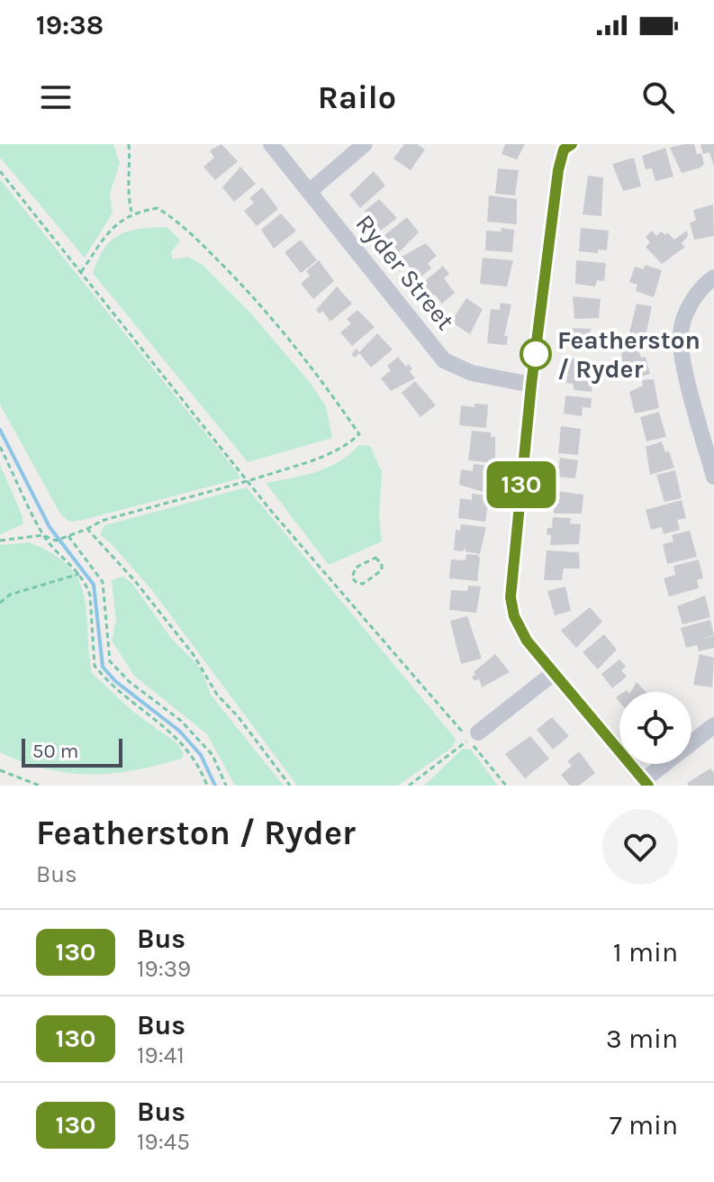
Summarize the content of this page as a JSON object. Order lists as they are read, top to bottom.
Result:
{
  "streets": {
    "street": ["Ryder Street"]
  },
  "places": ["Featherston / Ryder"],
  "lines": ["bus line 130"],
  "scale_bar": "50 m",
  "page": {
    "status": "19:38",
    "header": "Railo",
    "on_map": "130",
    "scale": "50 m",
    "heading": ["Featherston / Ryder", "Bus"],
    "list": [
      {
        "mark": "130",
        "name": "Bus",
        "note": "19:39",
        "value": "1 min"
      },
      {
        "mark": "130",
        "name": "Bus",
        "note": "19:41",
        "value": "3 min"
      },
      {
        "mark": "130",
        "name": "Bus",
        "note": "19:45",
        "value": "7 min"
      }
    ]
  }
}
